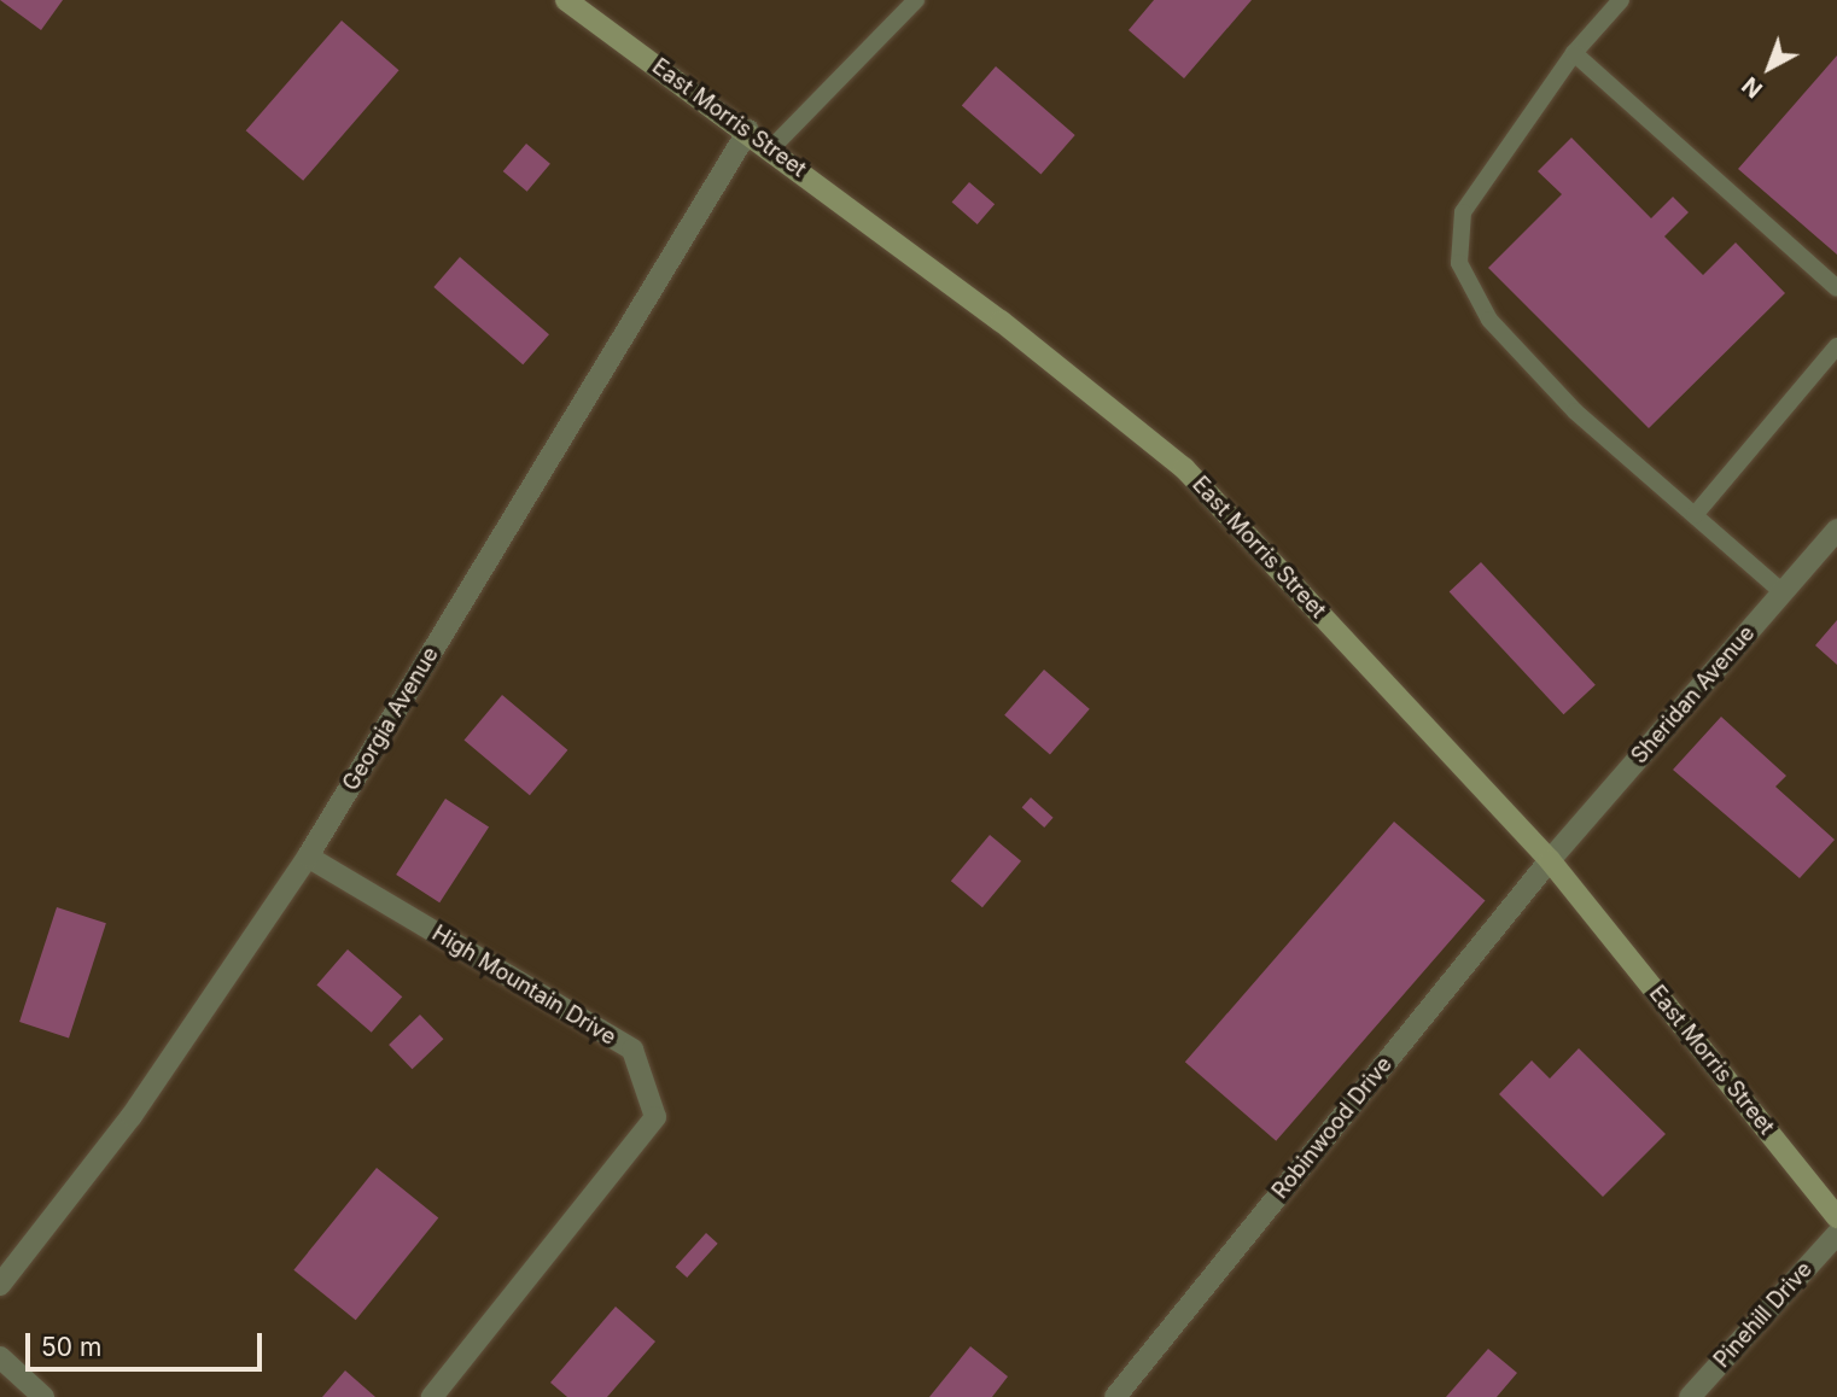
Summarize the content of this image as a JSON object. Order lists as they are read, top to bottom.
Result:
{
  "streets": {
    "main road": ["East Morris Street"],
    "street": [
      "Sheridan Avenue",
      "Georgia Avenue",
      "High Mountain Drive",
      "Robinwood Drive",
      "Pinehill Drive"
    ]
  },
  "crossings": [
    ["East Morris Street", "Sheridan Avenue"],
    ["East Morris Street", "Georgia Avenue"],
    ["East Morris Street", "Robinwood Drive"],
    ["Sheridan Avenue", "Robinwood Drive"],
    ["Georgia Avenue", "High Mountain Drive"]
  ],
  "scale_bar": "50 m",
  "north": "bottom left"
}
